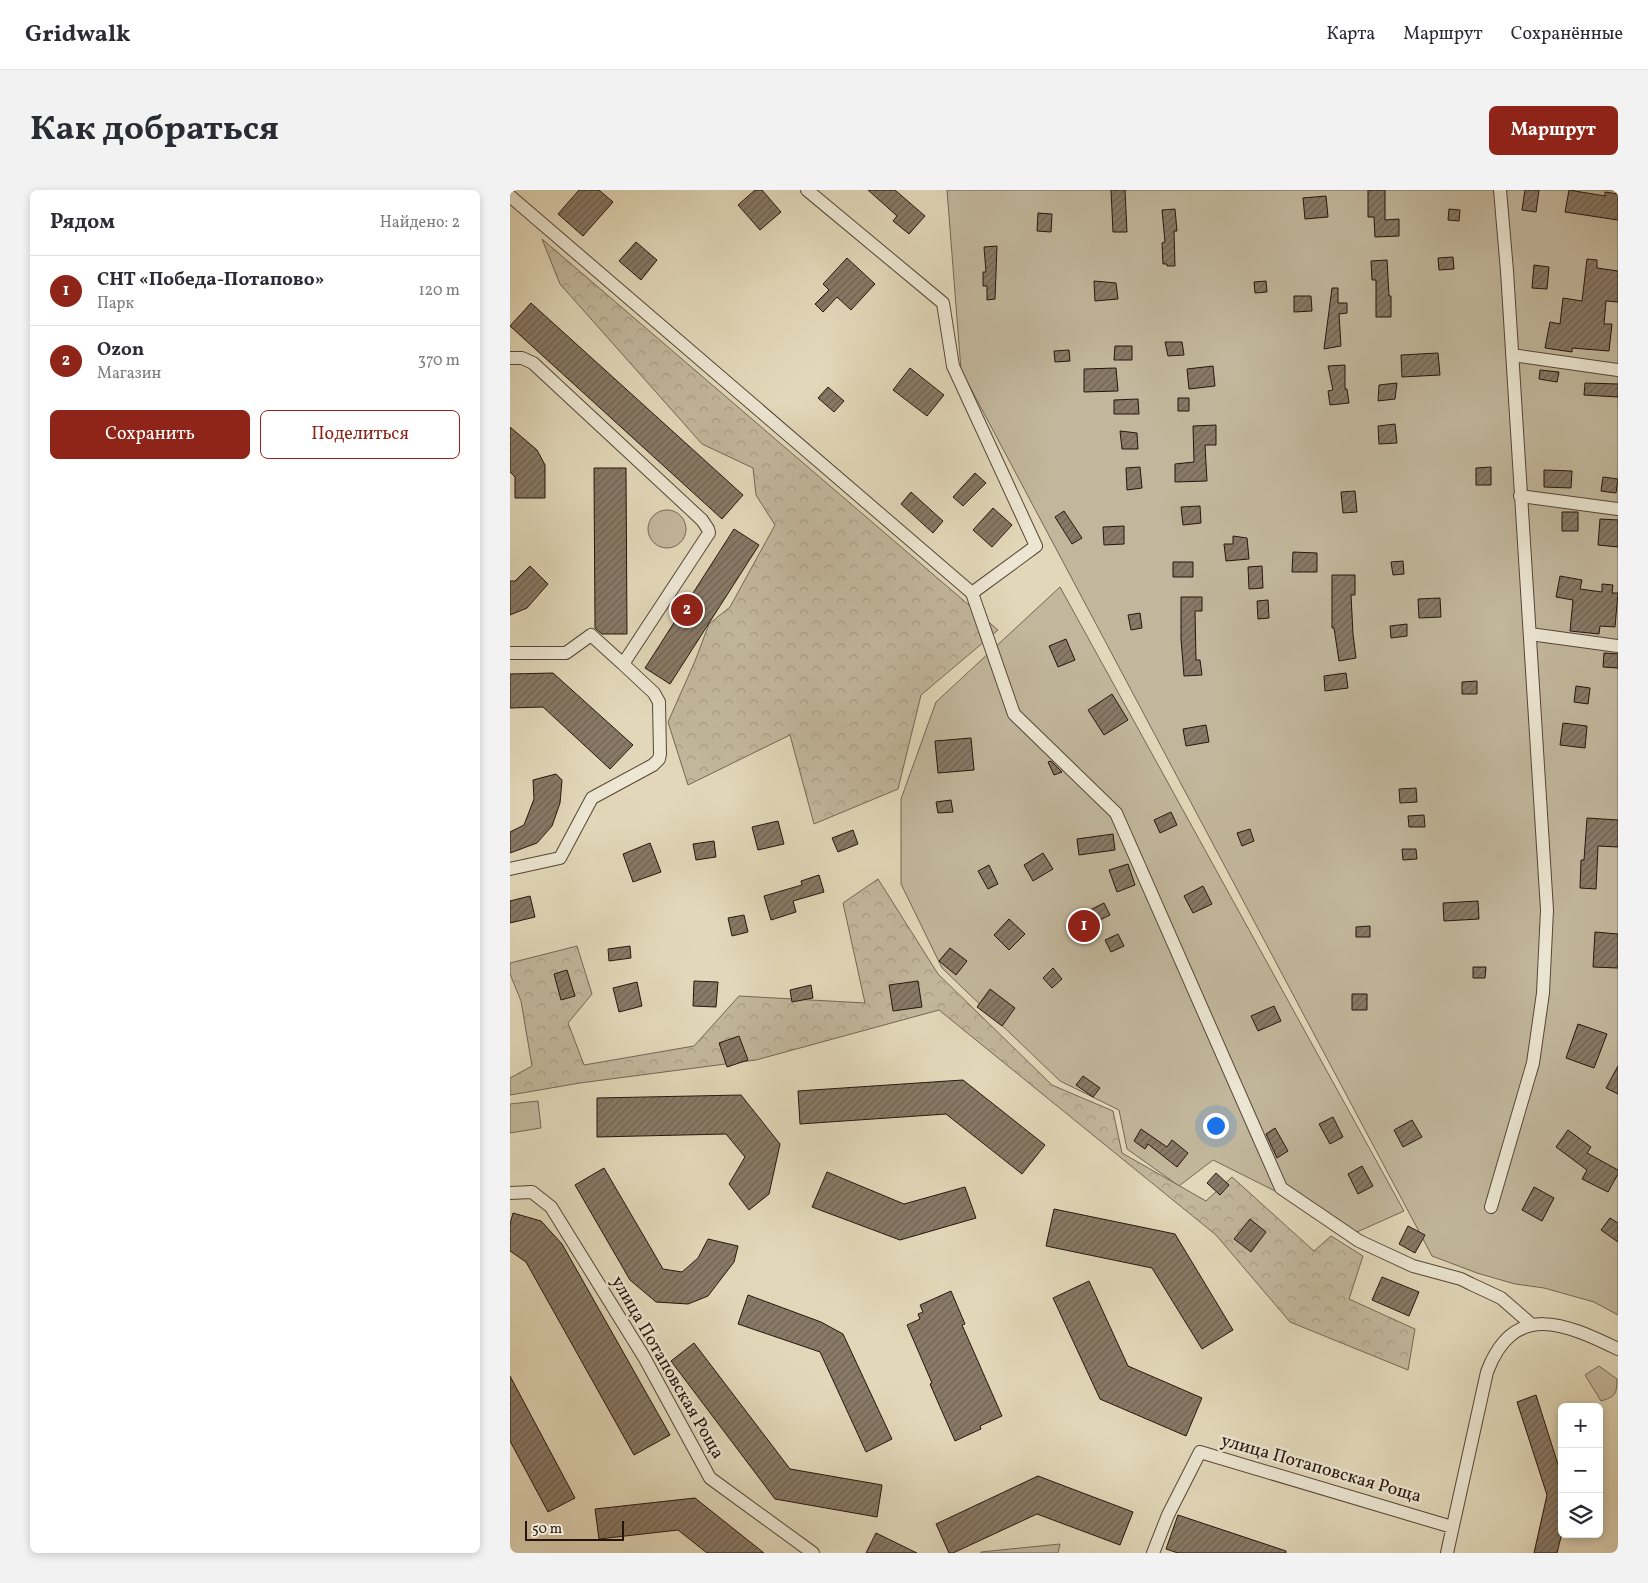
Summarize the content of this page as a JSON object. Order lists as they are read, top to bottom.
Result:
{
  "streets": {
    "street": ["улица Потаповская Роща"]
  },
  "scale_bar": "50 m",
  "page": {
    "header": "Gridwalk",
    "nav": ["Карта", "Маршрут", "Сохранённые"],
    "title": "Как добраться",
    "buttons": [
      "Маршрут",
      ["Сохранить", "Поделиться"]
    ],
    "heading": ["Рядом", "Найдено: 2"],
    "list": [
      {
        "mark": "1",
        "name": "СНТ «Победа-Потапово»",
        "note": "Парк",
        "value": "120 m"
      },
      {
        "mark": "2",
        "name": "Ozon",
        "note": "Магазин",
        "value": "370 m"
      }
    ],
    "pins": ["2", "1"],
    "map_buttons": ["+", "−"],
    "scale": "50 m"
  }
}
